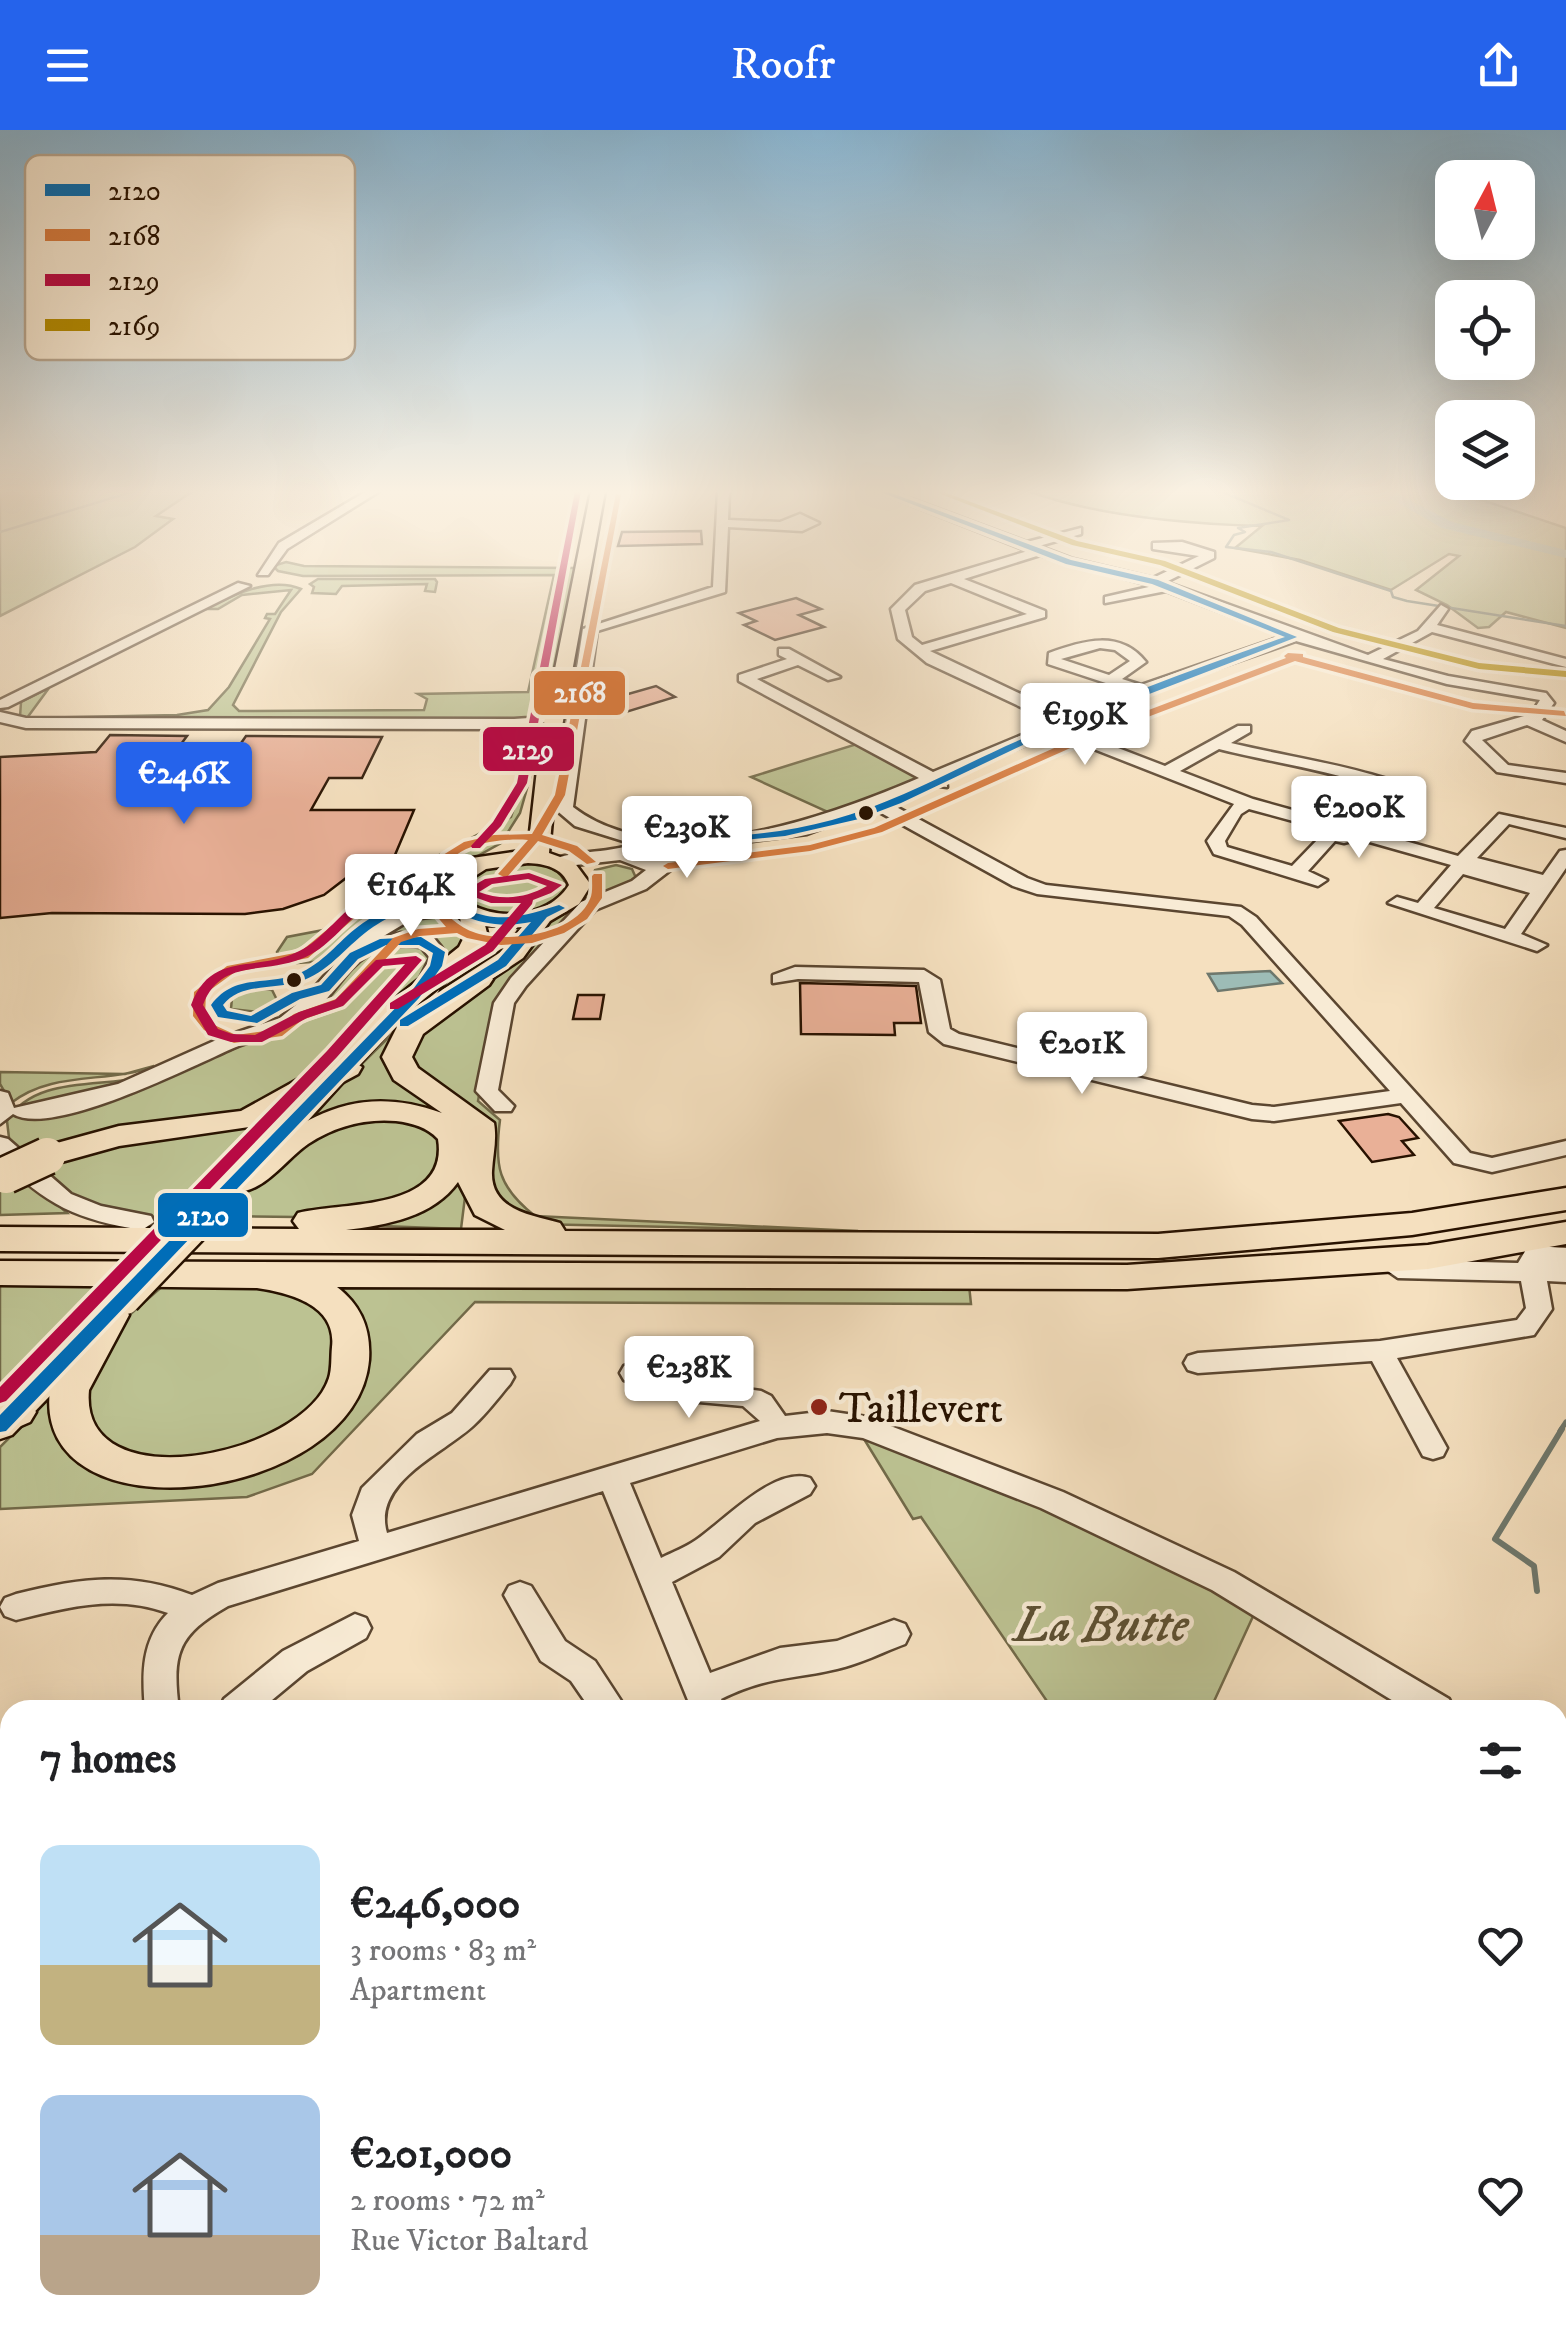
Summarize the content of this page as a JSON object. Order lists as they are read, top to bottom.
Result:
{
  "parks": ["La Butte"],
  "places": ["Taillevert"],
  "lines": [
    "transit line 2120",
    "transit line 2168",
    "transit line 2129",
    "transit line 2169"
  ],
  "legend": [
    "2120",
    "2168",
    "2129",
    "2169"
  ],
  "north": "top",
  "page": {
    "header": "Roofr",
    "price": [
      "€199K",
      "€246K",
      "€200K",
      "€230K",
      "€164K",
      "€201K",
      "€238K"
    ],
    "heading": "7 homes",
    "list": [
      {
        "name": "€246,000",
        "note": "3 rooms · 83 m² · Apartment"
      },
      {
        "name": "€201,000",
        "note": "2 rooms · 72 m² · Rue Victor Baltard"
      }
    ]
  }
}
